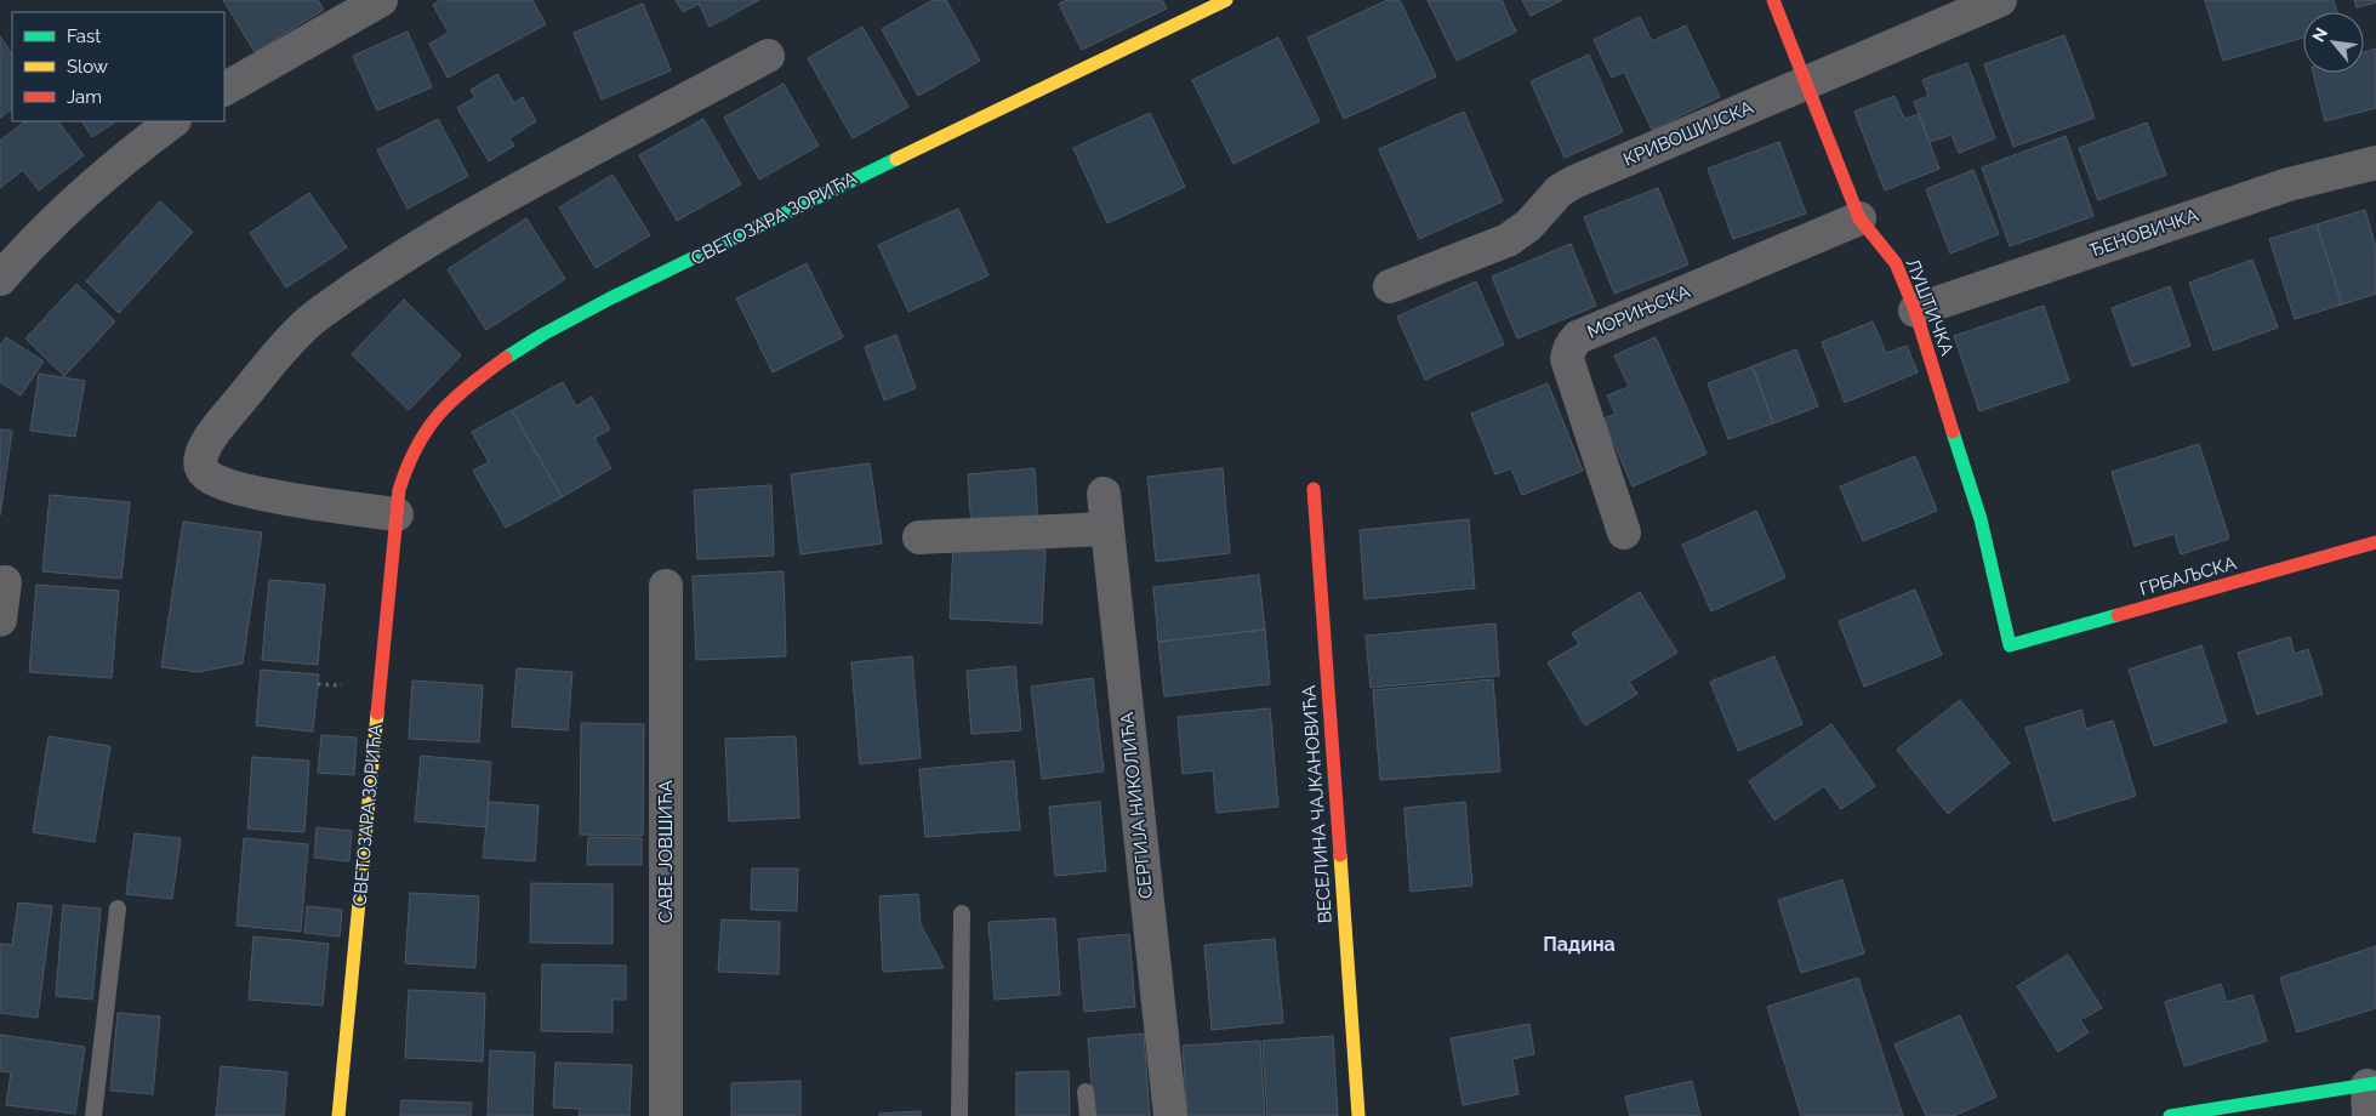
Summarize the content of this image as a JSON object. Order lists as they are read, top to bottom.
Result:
{
  "streets": {
    "street": [
      "КРИВОШИЈСКА",
      "СВЕТОЗАРА ЗОРИЋА",
      "ЂЕНОВИЧКА",
      "ЛУШТИЧКА",
      "МОРИЊСКА",
      "ГРБАЉСКА",
      "ВЕСЕЛИНА ЧАЈКАНОВИЋА",
      "СЕРГИЈА НИКОЛИЋА",
      "САВЕ ЈОВШИЋА"
    ]
  },
  "crossings": [
    ["КРИВОШИЈСКА", "ЛУШТИЧКА"],
    ["ЂЕНОВИЧКА", "ЛУШТИЧКА"],
    ["ЛУШТИЧКА", "МОРИЊСКА"],
    ["ЛУШТИЧКА", "ГРБАЉСКА"]
  ],
  "districts": ["Падина"],
  "legend": ["Fast", "Slow", "Jam"],
  "north": "top left"
}
